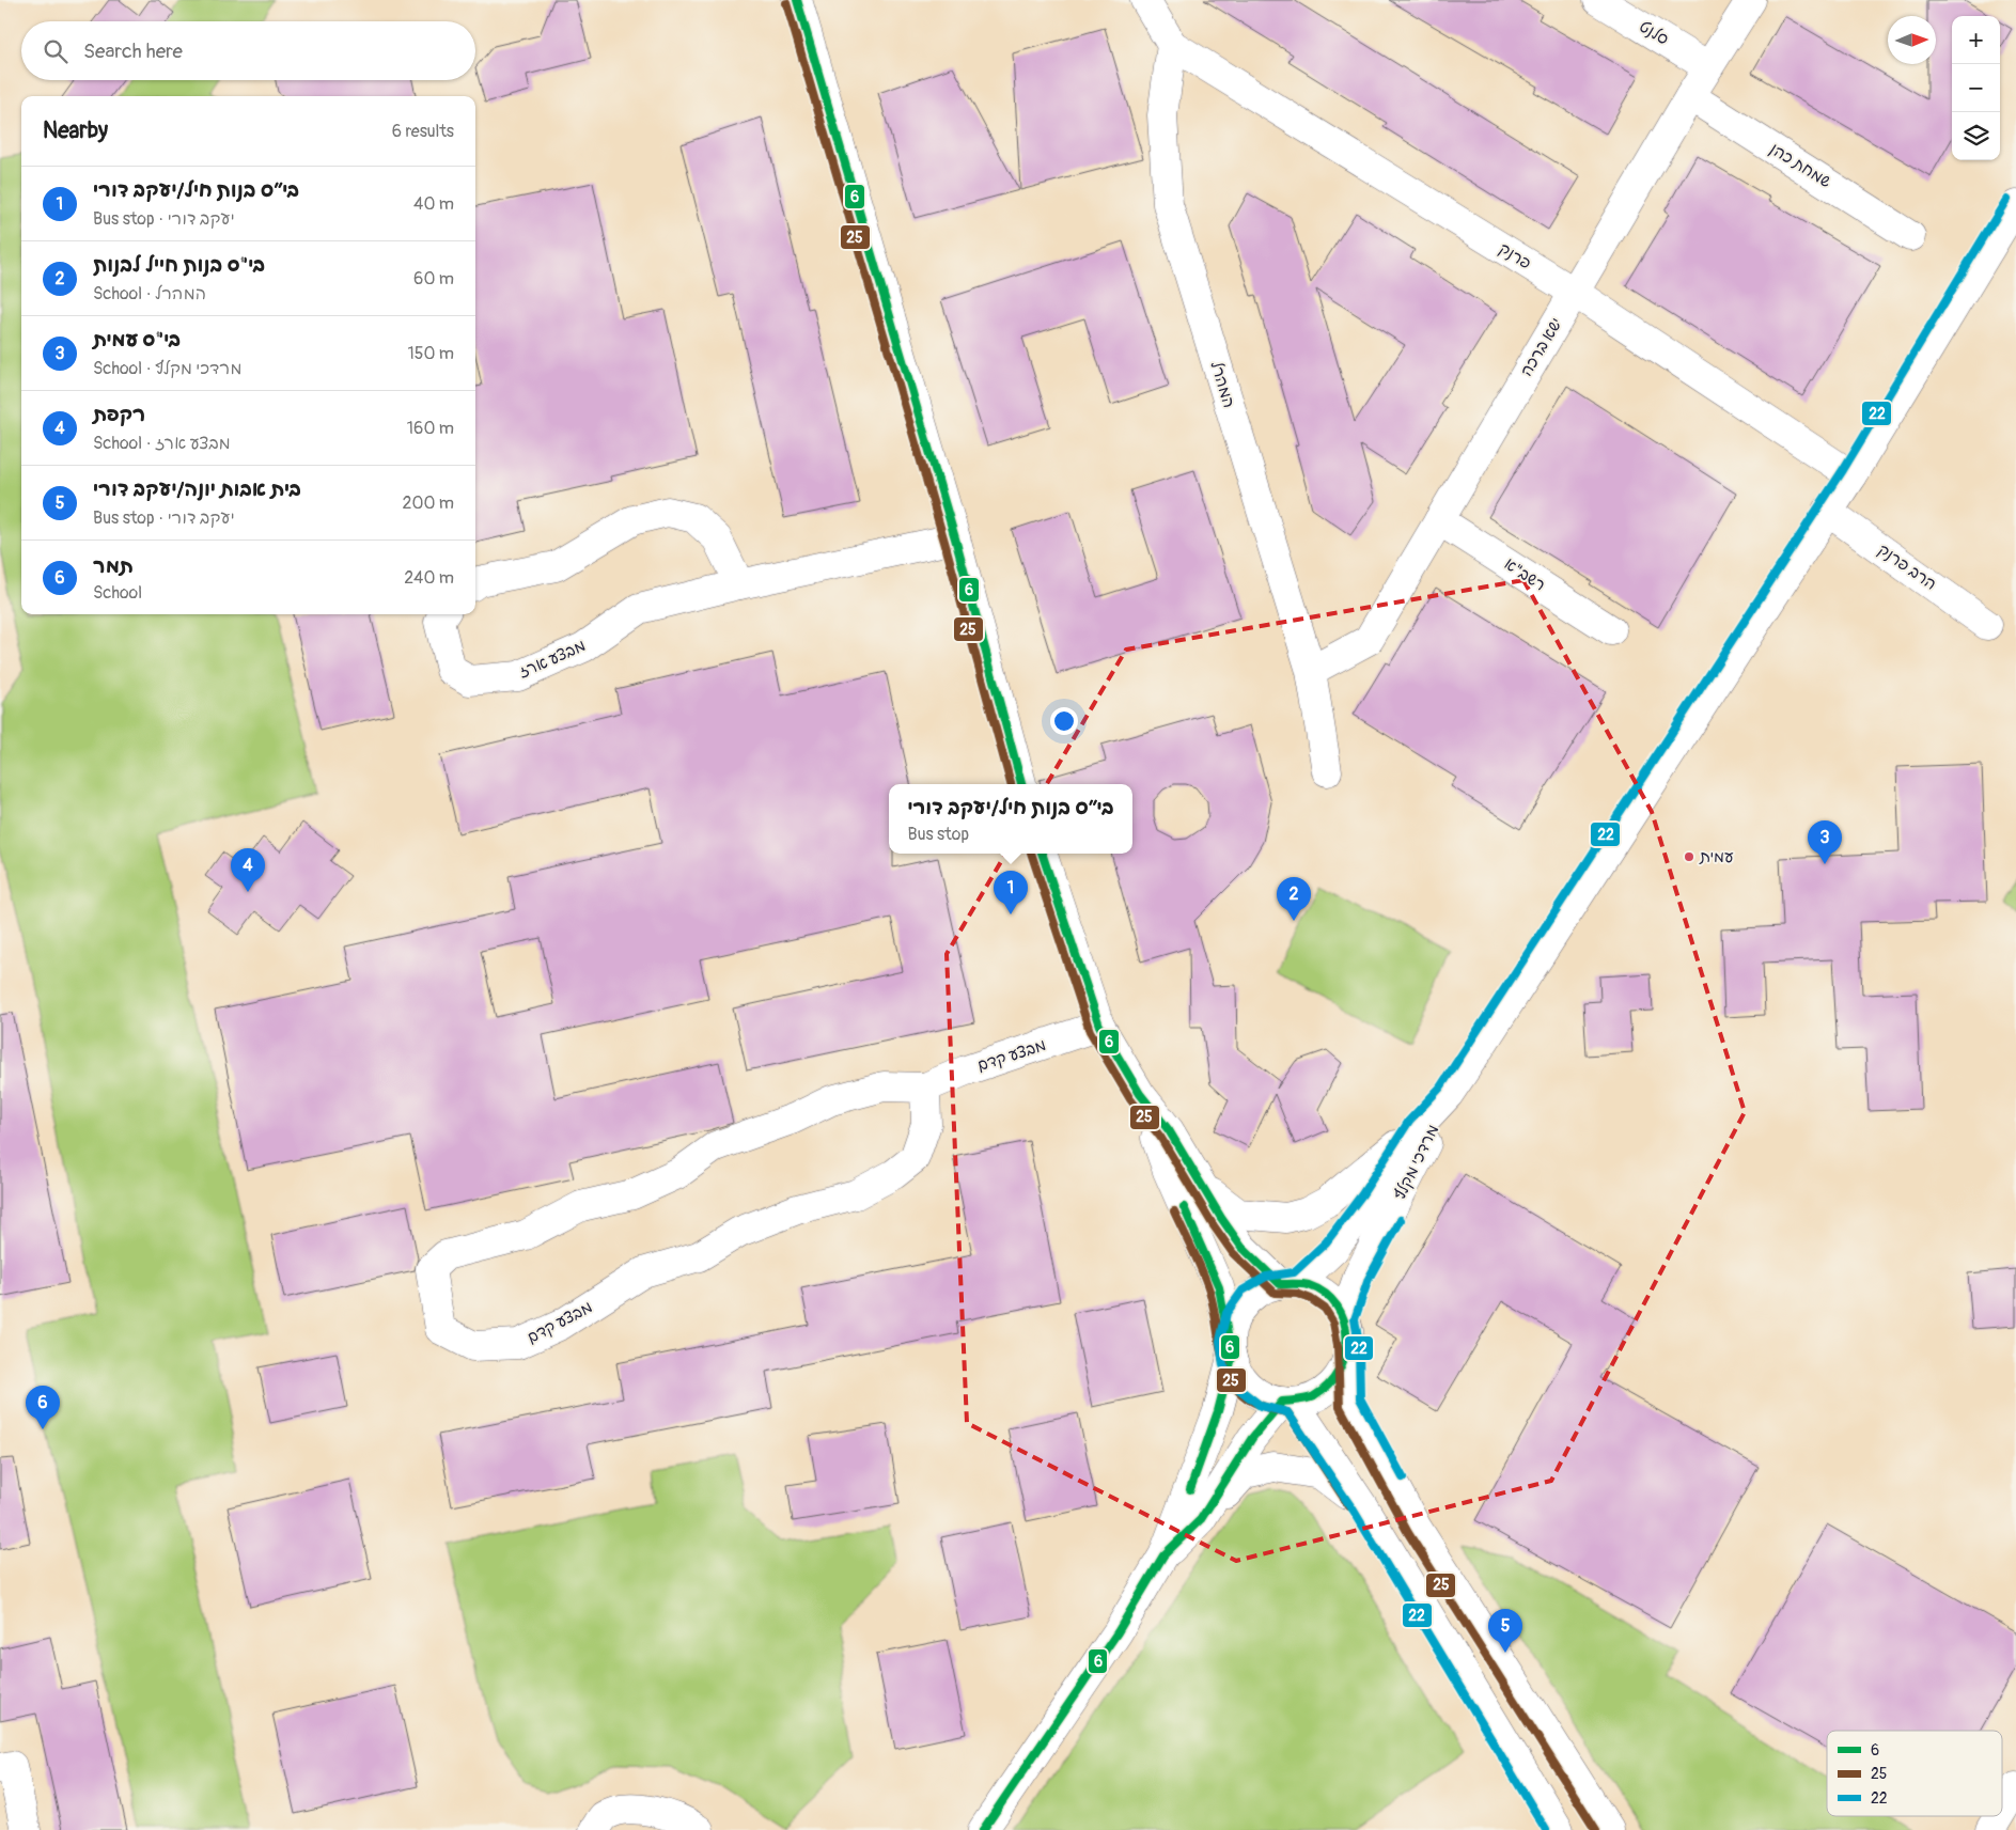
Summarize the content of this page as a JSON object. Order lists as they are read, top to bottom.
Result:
{
  "streets": {
    "street": [
      "סלנט",
      "שמחת כהן",
      "פרנק",
      "ישא ברכה",
      "המהרל",
      "הרב פרנק",
      "רשב\"א",
      "מבצע ארז",
      "מבצע קדם",
      "מרדכי מקלף"
    ]
  },
  "crossings": [
    ["סלנט", "ישא ברכה"],
    ["שמחת כהן", "ישא ברכה"],
    ["פרנק", "ישא ברכה"],
    ["פרנק", "המהרל"],
    ["פרנק", "מרדכי מקלף"],
    ["ישא ברכה", "המהרל"],
    ["ישא ברכה", "רשב\"א"],
    ["הרב פרנק", "מרדכי מקלף"]
  ],
  "places": ["עמית"],
  "lines": ["transit line 6", "transit line 25", "transit line 22"],
  "legend": ["6", "25", "22"],
  "north": "right",
  "page": {
    "map_buttons": ["+", "−"],
    "search": "Search here",
    "heading": ["Nearby", "6 results"],
    "list": [
      {
        "mark": "1",
        "name": "בי״ס בנות חיל/יעקב דורי",
        "note": "Bus stop · יעקב דורי",
        "value": "40 m"
      },
      {
        "mark": "2",
        "name": "בי\"ס בנות חייל לבנות",
        "note": "School · המהרל",
        "value": "60 m"
      },
      {
        "mark": "3",
        "name": "בי\"ס עמית",
        "note": "School · מרדכי מקלף",
        "value": "150 m"
      },
      {
        "mark": "4",
        "name": "רקפת",
        "note": "School · מבצע ארז",
        "value": "160 m"
      },
      {
        "mark": "5",
        "name": "בית אבות יונה/יעקב דורי",
        "note": "Bus stop · יעקב דורי",
        "value": "200 m"
      },
      {
        "mark": "6",
        "name": "תמר",
        "note": "School",
        "value": "240 m"
      }
    ],
    "popup": ["בי״ס בנות חיל/יעקב דורי", "Bus stop"],
    "pins": [
      "3",
      "4",
      "1",
      "2",
      "6",
      "5"
    ]
  }
}
